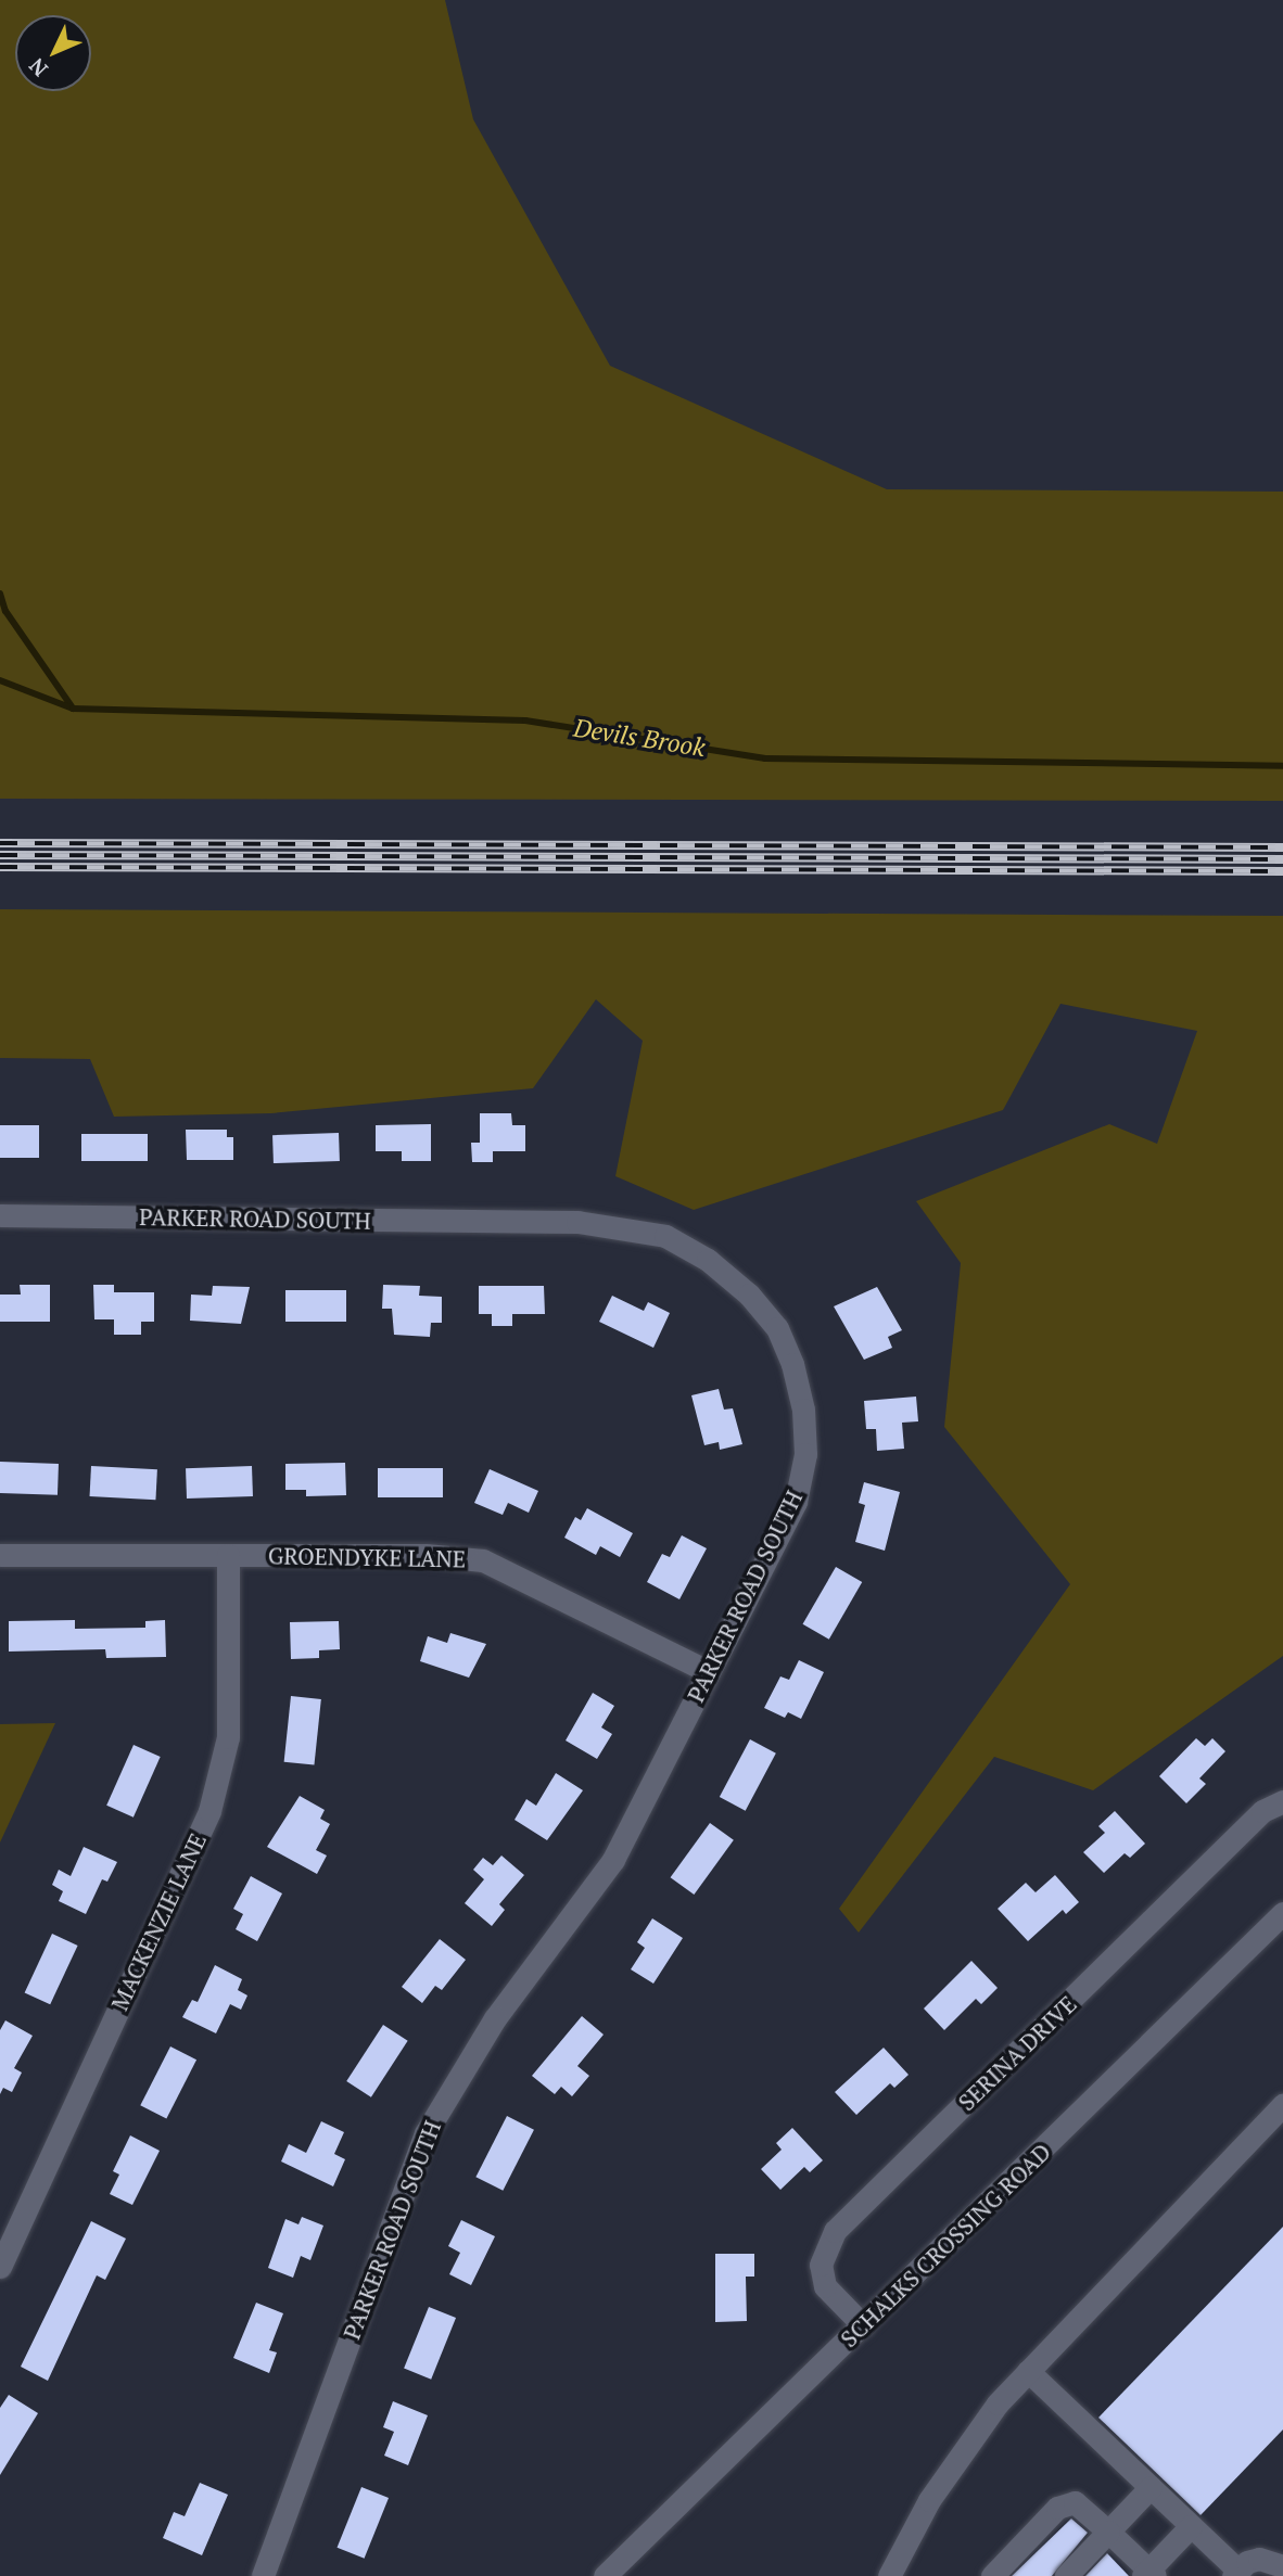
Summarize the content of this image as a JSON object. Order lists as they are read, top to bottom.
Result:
{
  "streets": {
    "street": [
      "PARKER ROAD SOUTH",
      "GROENDYKE LANE",
      "MACKENZIE LANE",
      "SERINA DRIVE",
      "SCHALKS CROSSING ROAD"
    ]
  },
  "crossings": [
    ["PARKER ROAD SOUTH", "GROENDYKE LANE"],
    ["GROENDYKE LANE", "MACKENZIE LANE"],
    ["SERINA DRIVE", "SCHALKS CROSSING ROAD"]
  ],
  "water": ["Devils Brook"],
  "north": "bottom left"
}
